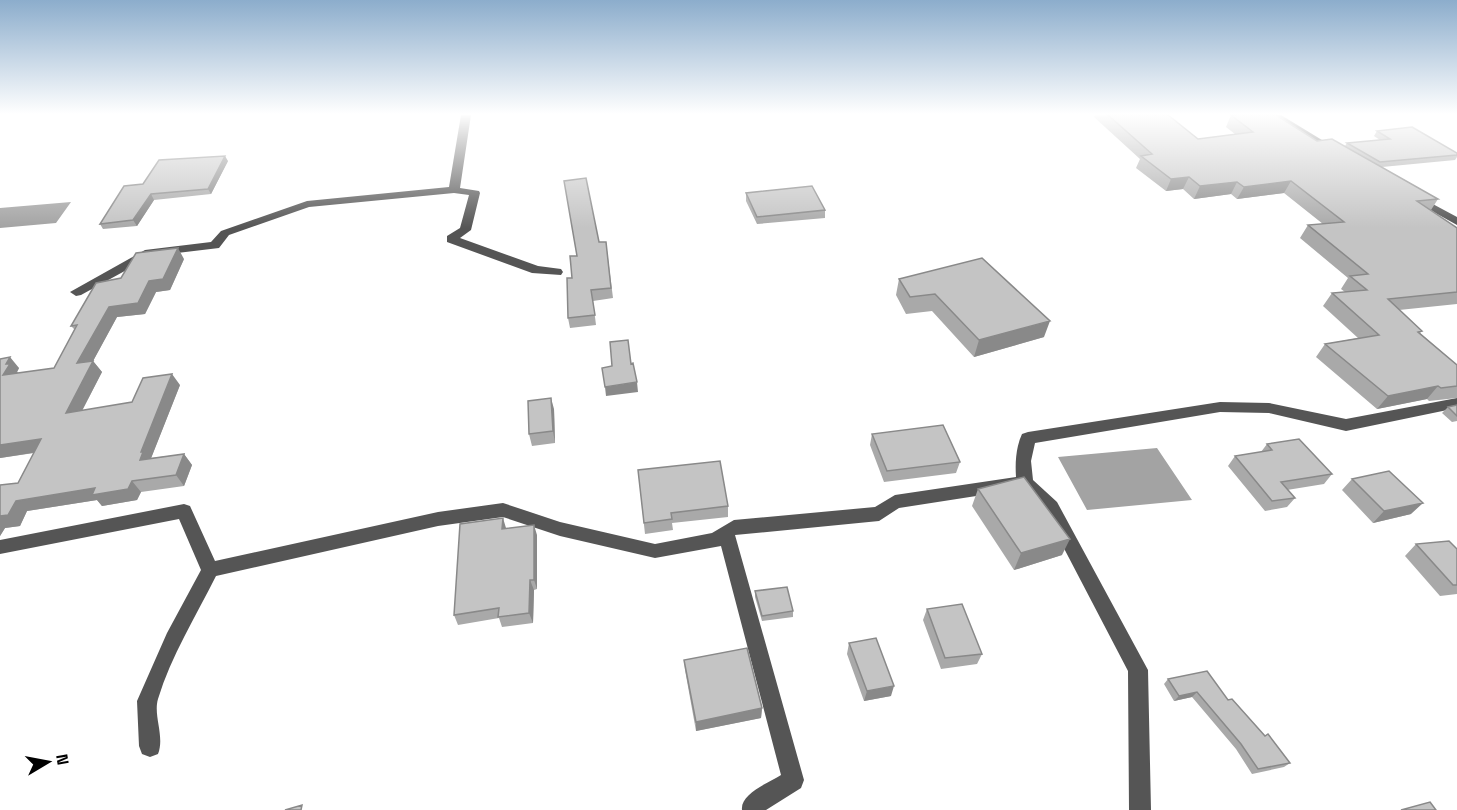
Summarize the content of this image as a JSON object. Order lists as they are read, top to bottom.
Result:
{
  "north": "right"
}
